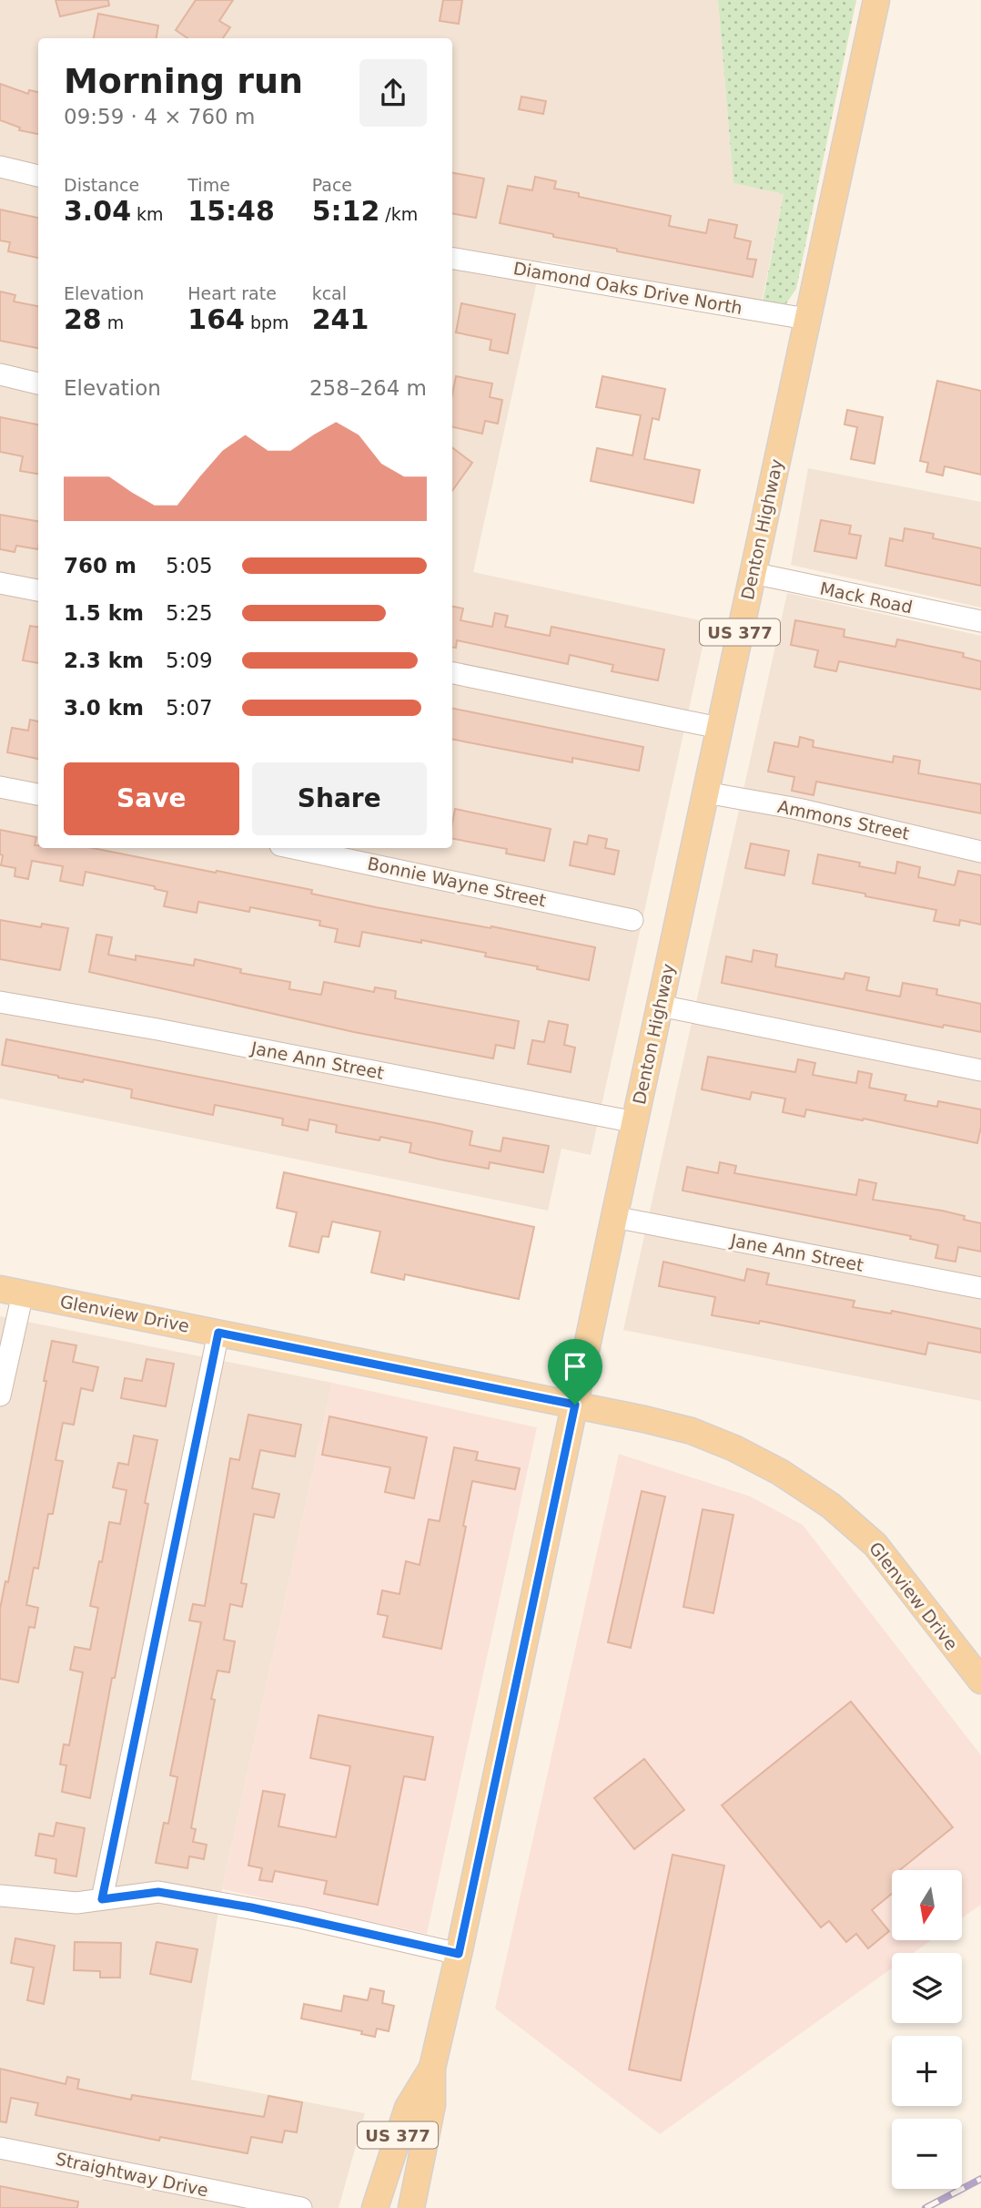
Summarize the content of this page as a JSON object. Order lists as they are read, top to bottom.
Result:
{
  "streets": {
    "main road": ["Denton Highway", "US 377", "Glenview Drive"],
    "street": [
      "Diamond Oaks Drive North",
      "Mack Road",
      "Ammons Street",
      "Bonnie Wayne Street",
      "Jane Ann Street",
      "Straightway Drive"
    ]
  },
  "crossings": [
    ["Diamond Oaks Drive North", "Denton Highway"],
    ["Denton Highway", "Mack Road"],
    ["Denton Highway", "Ammons Street"],
    ["Denton Highway", "Jane Ann Street"],
    ["Denton Highway", "Glenview Drive"]
  ],
  "north": "bottom",
  "page": {
    "heading": ["Morning run", "09:59 · 4 × 760 m"],
    "stats": [
      ["Distance", "3.04 km"],
      ["Time", "15:48"],
      ["Pace", "5:12 /km"],
      ["Elevation", "28 m"],
      ["Heart rate", "164 bpm"],
      ["kcal", "241"]
    ],
    "chart": ["Elevation", "258–264 m"],
    "list": [
      {
        "name": "760 m",
        "note": "5:05"
      },
      {
        "name": "1.5 km",
        "note": "5:25"
      },
      {
        "name": "2.3 km",
        "note": "5:09"
      },
      {
        "name": "3.0 km",
        "note": "5:07"
      }
    ],
    "buttons": ["Save", "Share"],
    "map_buttons": ["+", "−"]
  }
}
